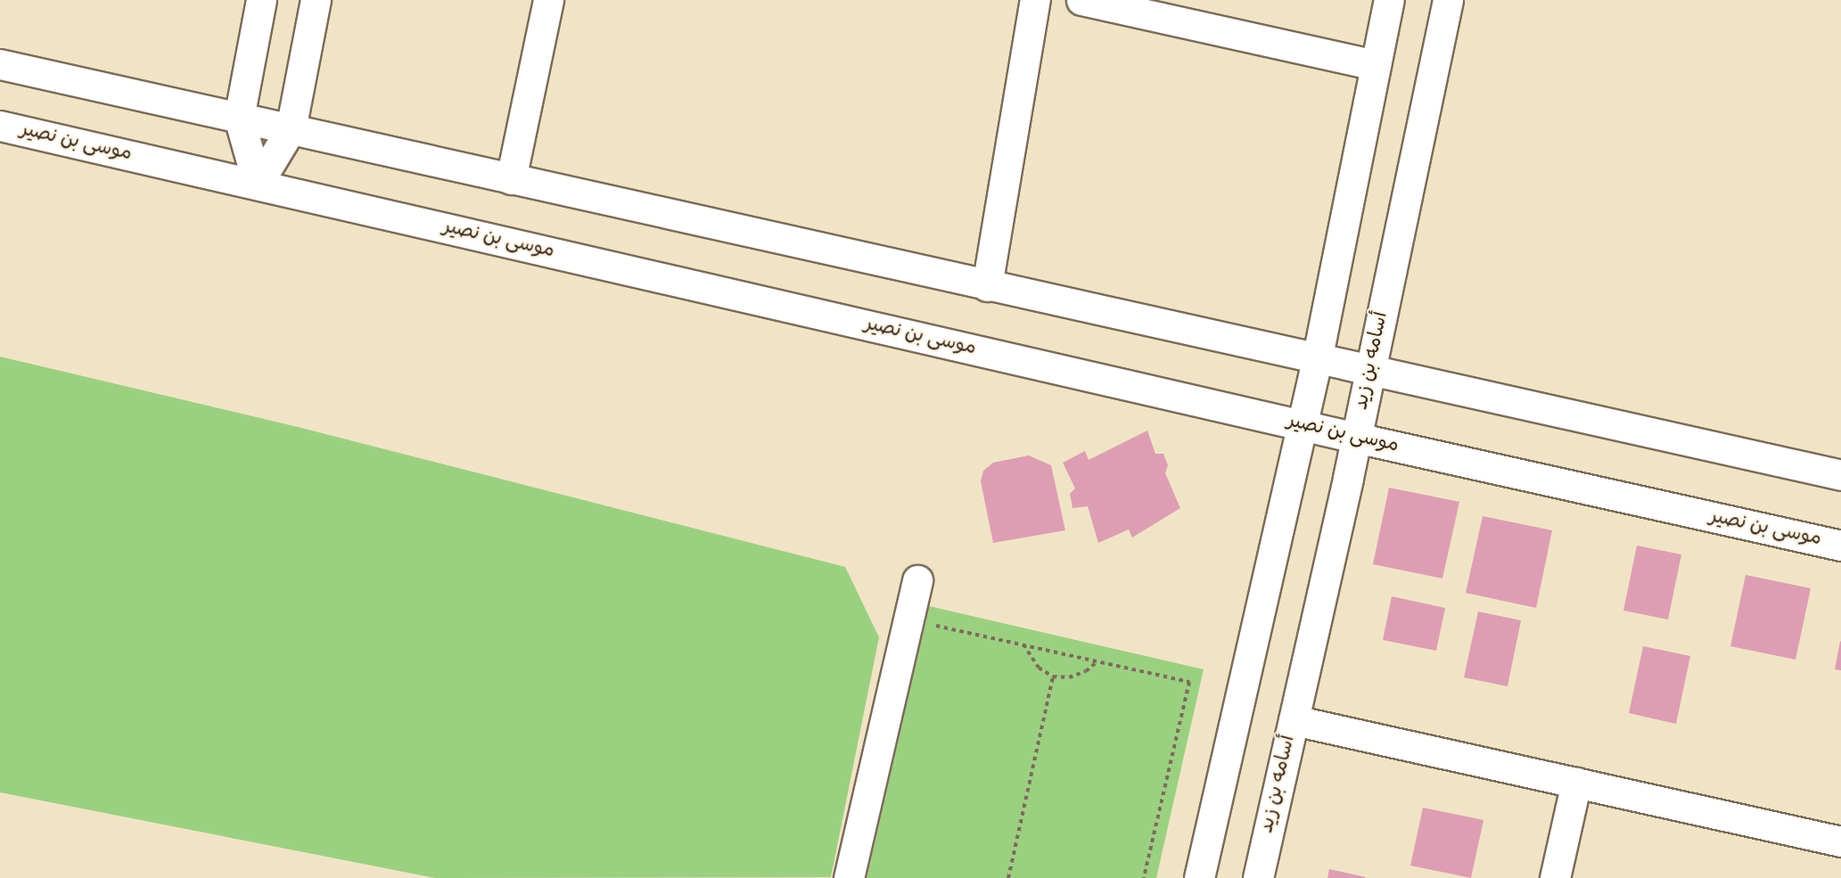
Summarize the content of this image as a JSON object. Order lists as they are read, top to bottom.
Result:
{
  "streets": {
    "street": ["موسى بن نصير", "أسامه بن زيد"]
  },
  "crossings": [
    ["موسى بن نصير", "أسامه بن زيد"]
  ]
}
